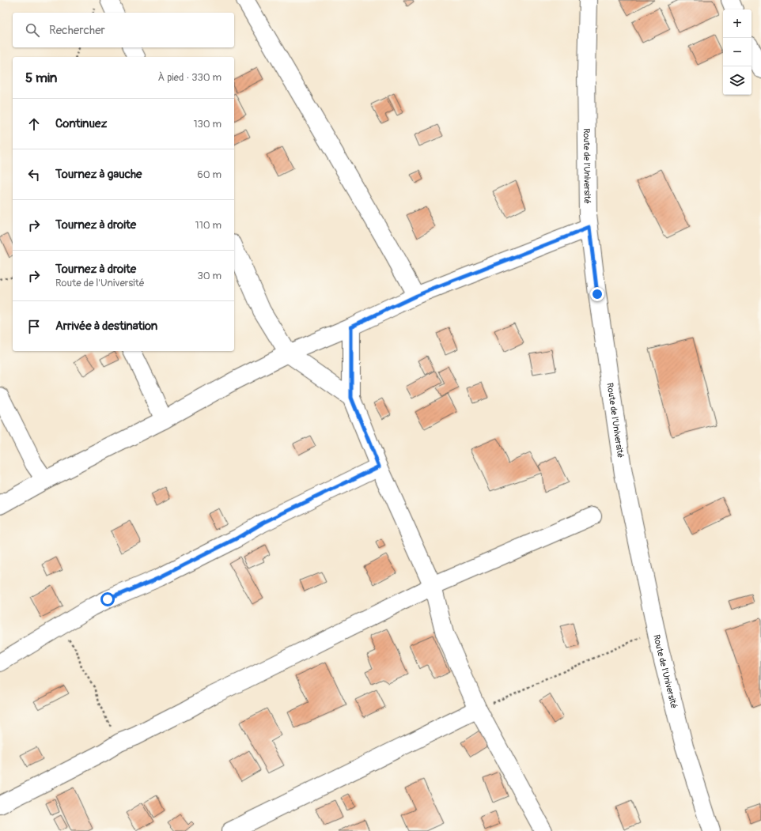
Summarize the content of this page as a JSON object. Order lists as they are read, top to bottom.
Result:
{
  "streets": {
    "street": ["Route de l'Université"]
  },
  "page": {
    "map_buttons": ["+", "−"],
    "search": "Rechercher",
    "heading": ["5 min", "À pied · 330 m"],
    "list": [
      ["Continuez", "130 m"],
      ["Tournez à gauche", "60 m"],
      ["Tournez à droite", "110 m"],
      ["Tournez à droite", "Route de l'Université", "30 m"],
      "Arrivée à destination"
    ]
  }
}
